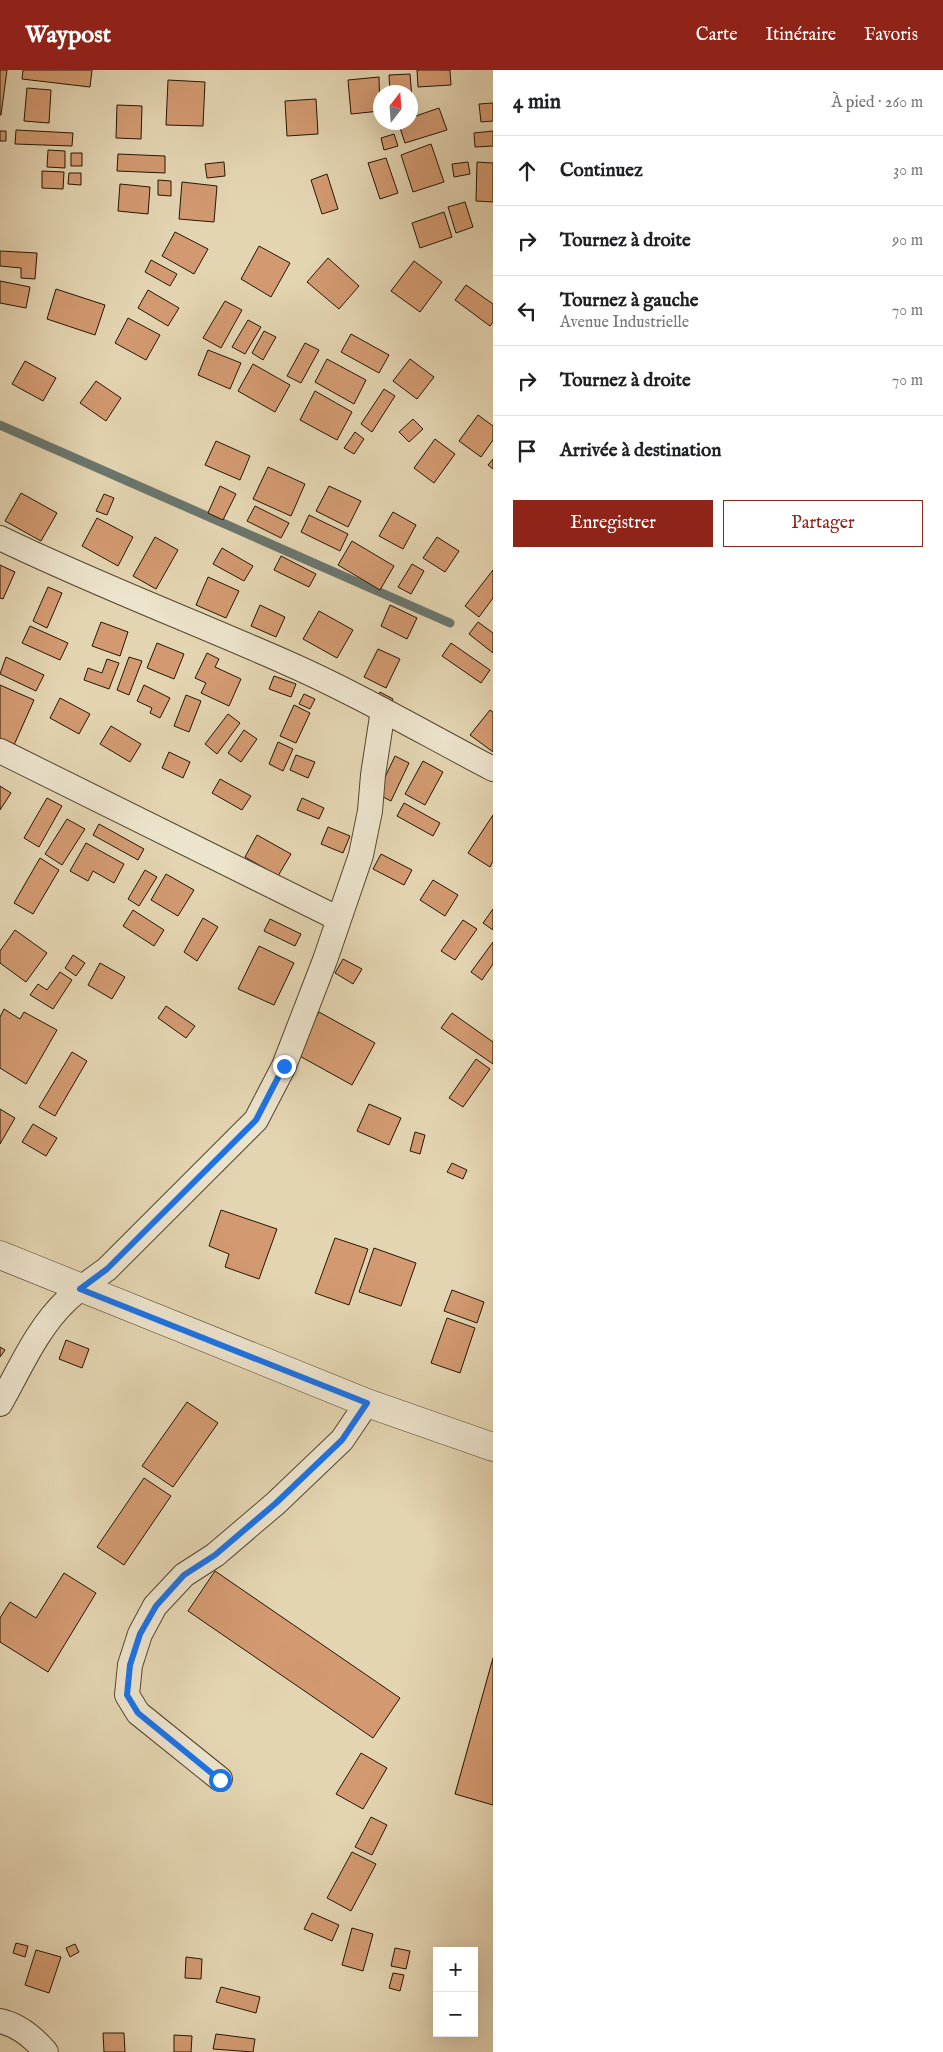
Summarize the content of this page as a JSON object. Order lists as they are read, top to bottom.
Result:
{
  "north": "top",
  "page": {
    "header": "Waypost",
    "nav": ["Carte", "Itinéraire", "Favoris"],
    "heading": ["4 min", "À pied · 260 m"],
    "list": [
      ["Continuez", "30 m"],
      ["Tournez à droite", "90 m"],
      ["Tournez à gauche", "Avenue Industrielle", "70 m"],
      ["Tournez à droite", "70 m"],
      "Arrivée à destination"
    ],
    "buttons": ["Enregistrer", "Partager"],
    "map_buttons": ["+", "−"]
  }
}
